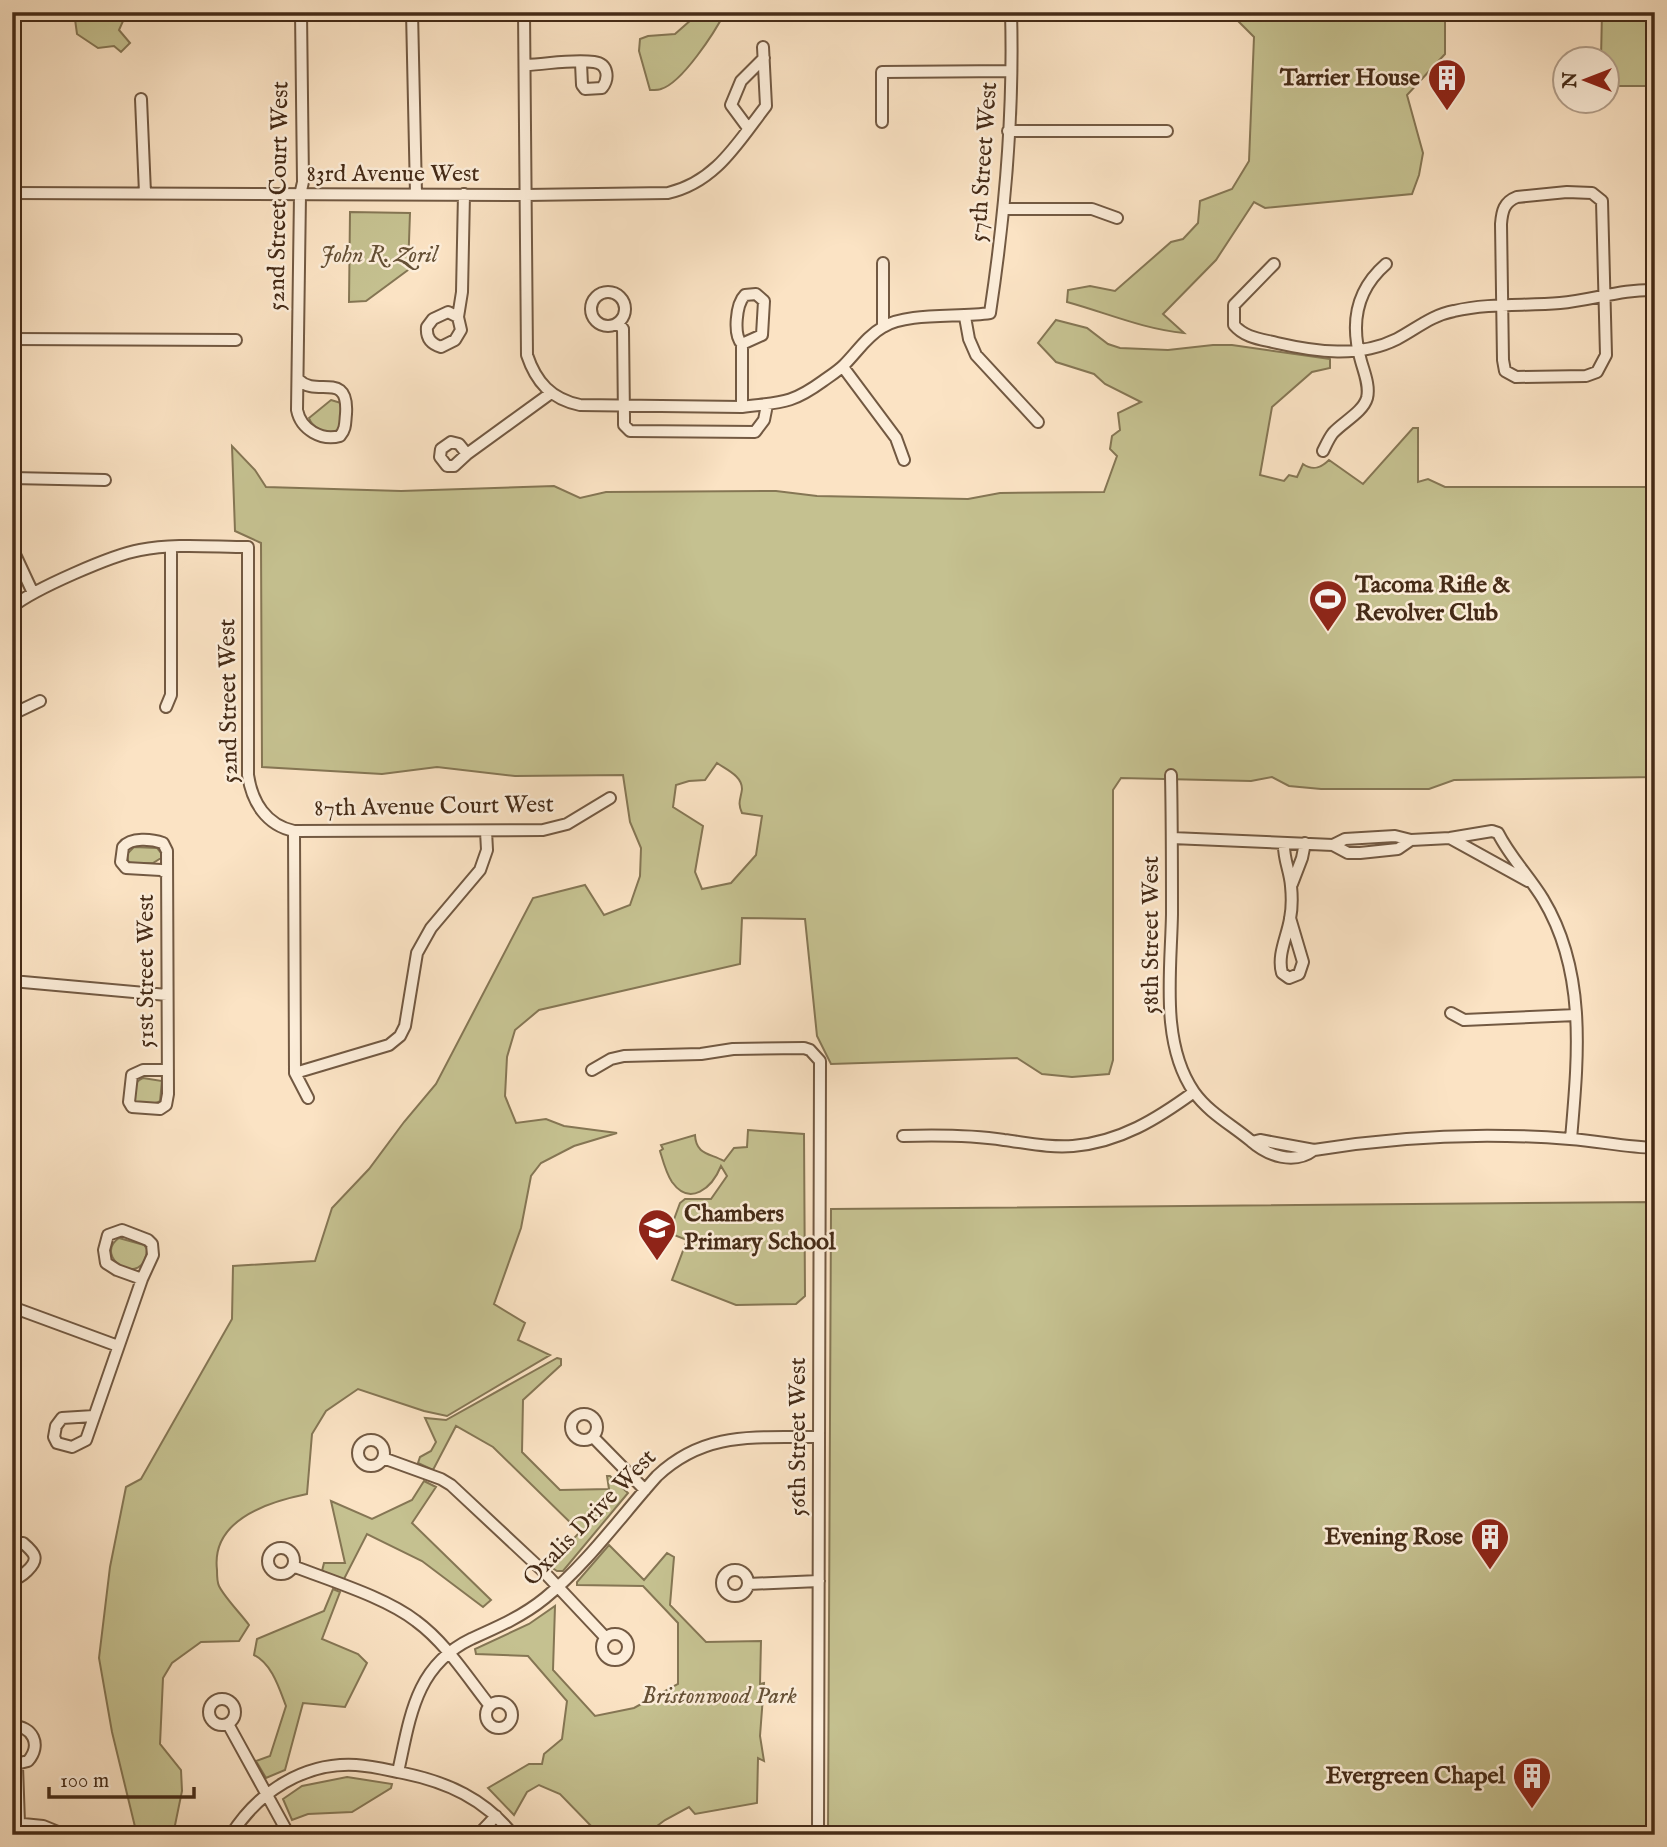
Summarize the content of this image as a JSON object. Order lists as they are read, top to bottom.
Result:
{
  "streets": {
    "street": [
      "57th Street West",
      "83rd Avenue West",
      "52nd Street Court West",
      "52nd Street West",
      "87th Avenue Court West",
      "58th Street West",
      "51st Street West",
      "56th Street West",
      "Oxalis Drive West"
    ]
  },
  "crossings": [
    ["83rd Avenue West", "52nd Street Court West"],
    ["52nd Street West", "87th Avenue Court West"],
    ["56th Street West", "Oxalis Drive West"]
  ],
  "parks": ["John R. Zoril", "Bristonwood Park"],
  "places": {
    "building": ["Tarrier House", "Evening Rose", "Evergreen Chapel"],
    "sports": ["Tacoma Rifle & Revolver Club"],
    "school or university": ["Chambers Primary School"]
  },
  "scale_bar": "100 m",
  "north": "left"
}
